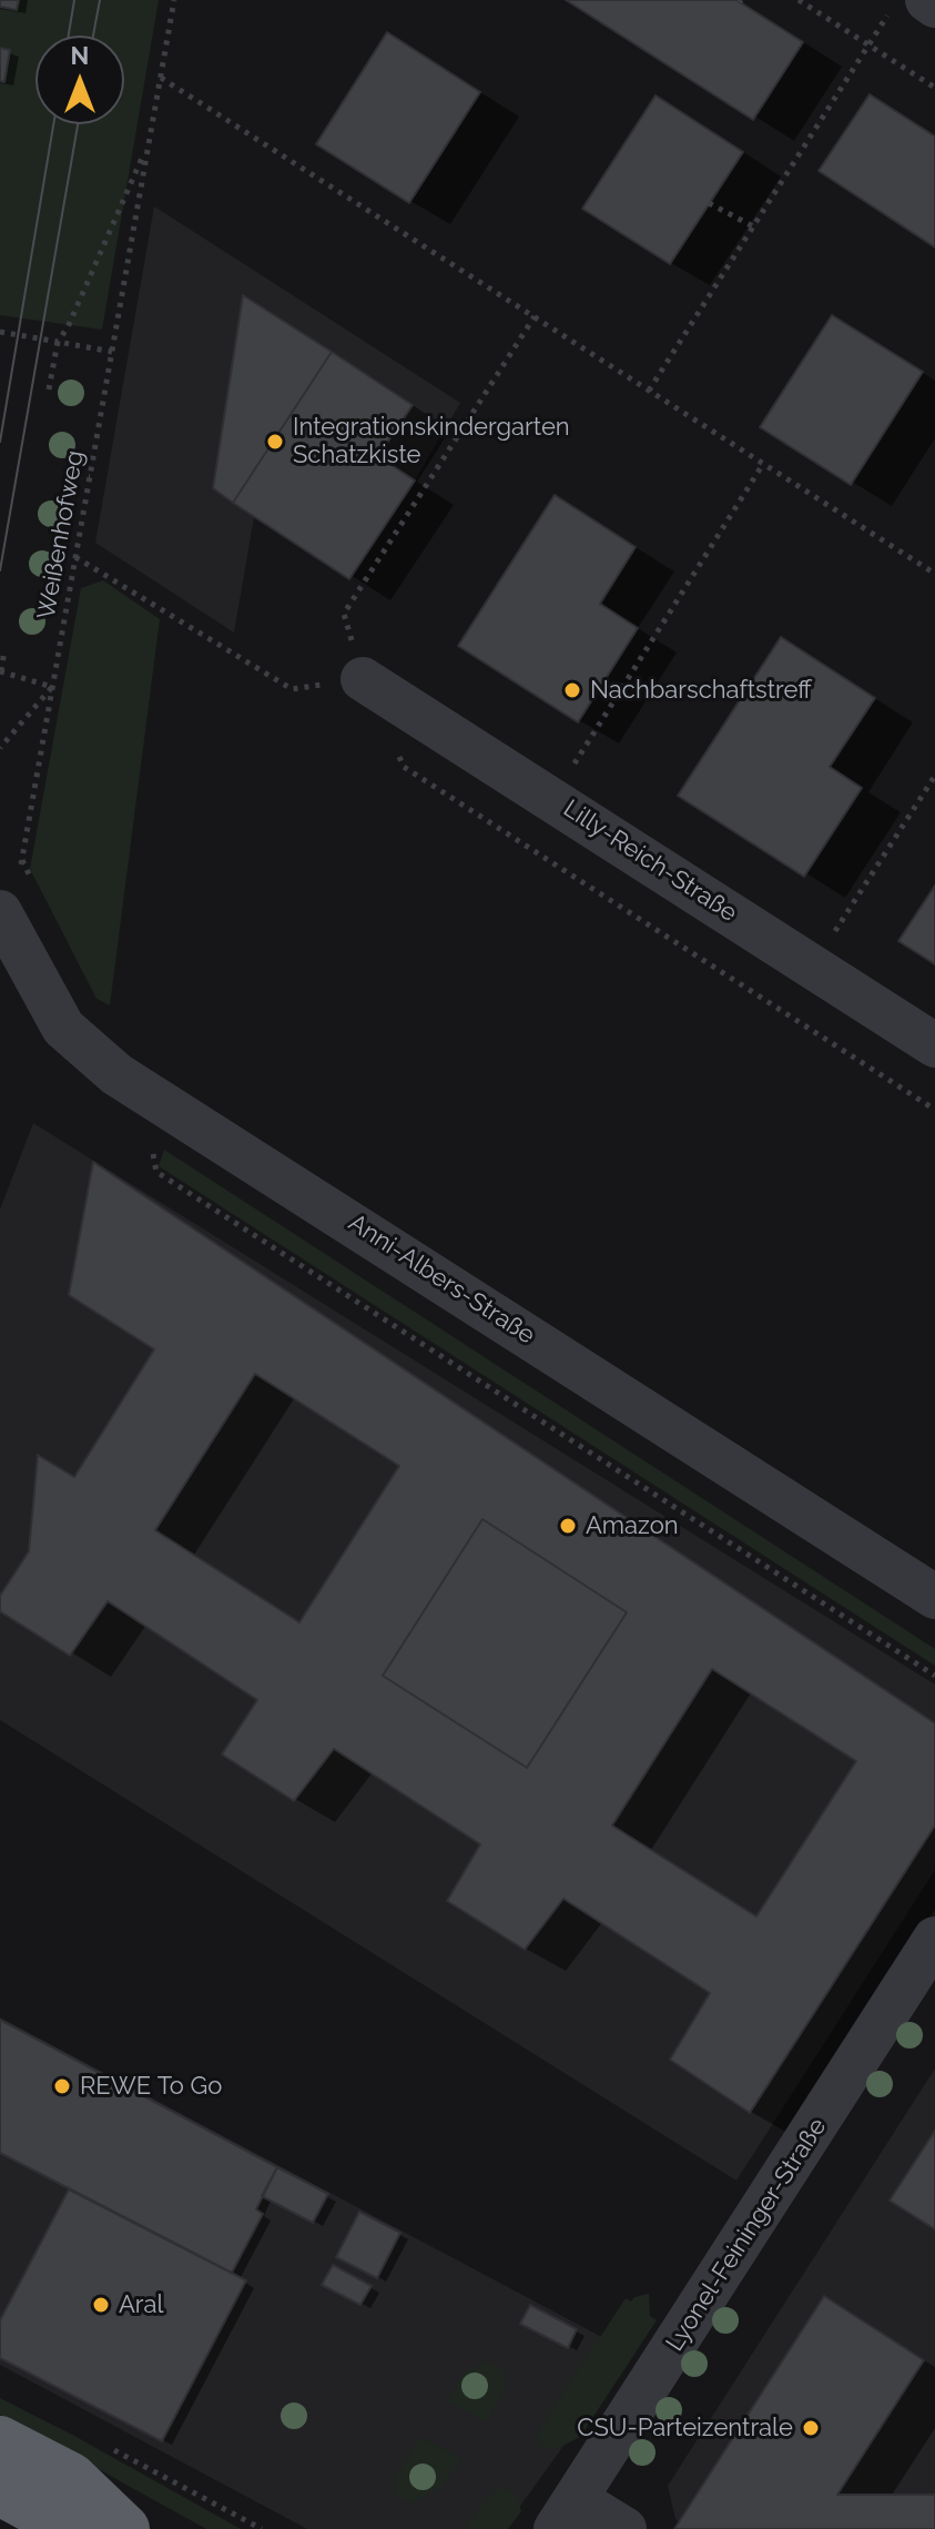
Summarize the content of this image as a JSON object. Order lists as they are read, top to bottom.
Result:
{
  "streets": {
    "street": ["Lilly-Reich-Straße", "Anni-Albers-Straße", "Lyonel-Feininger-Straße"],
    "path": ["Weißenhofweg"]
  },
  "crossings": [
    ["Weißenhofweg", "Anni-Albers-Straße"]
  ],
  "places": [
    "Integrationskindergarten Schatzkiste",
    "Nachbarschaftstreff",
    "Amazon",
    "REWE To Go",
    "Aral",
    "CSU-Parteizentrale"
  ],
  "north": "top"
}
